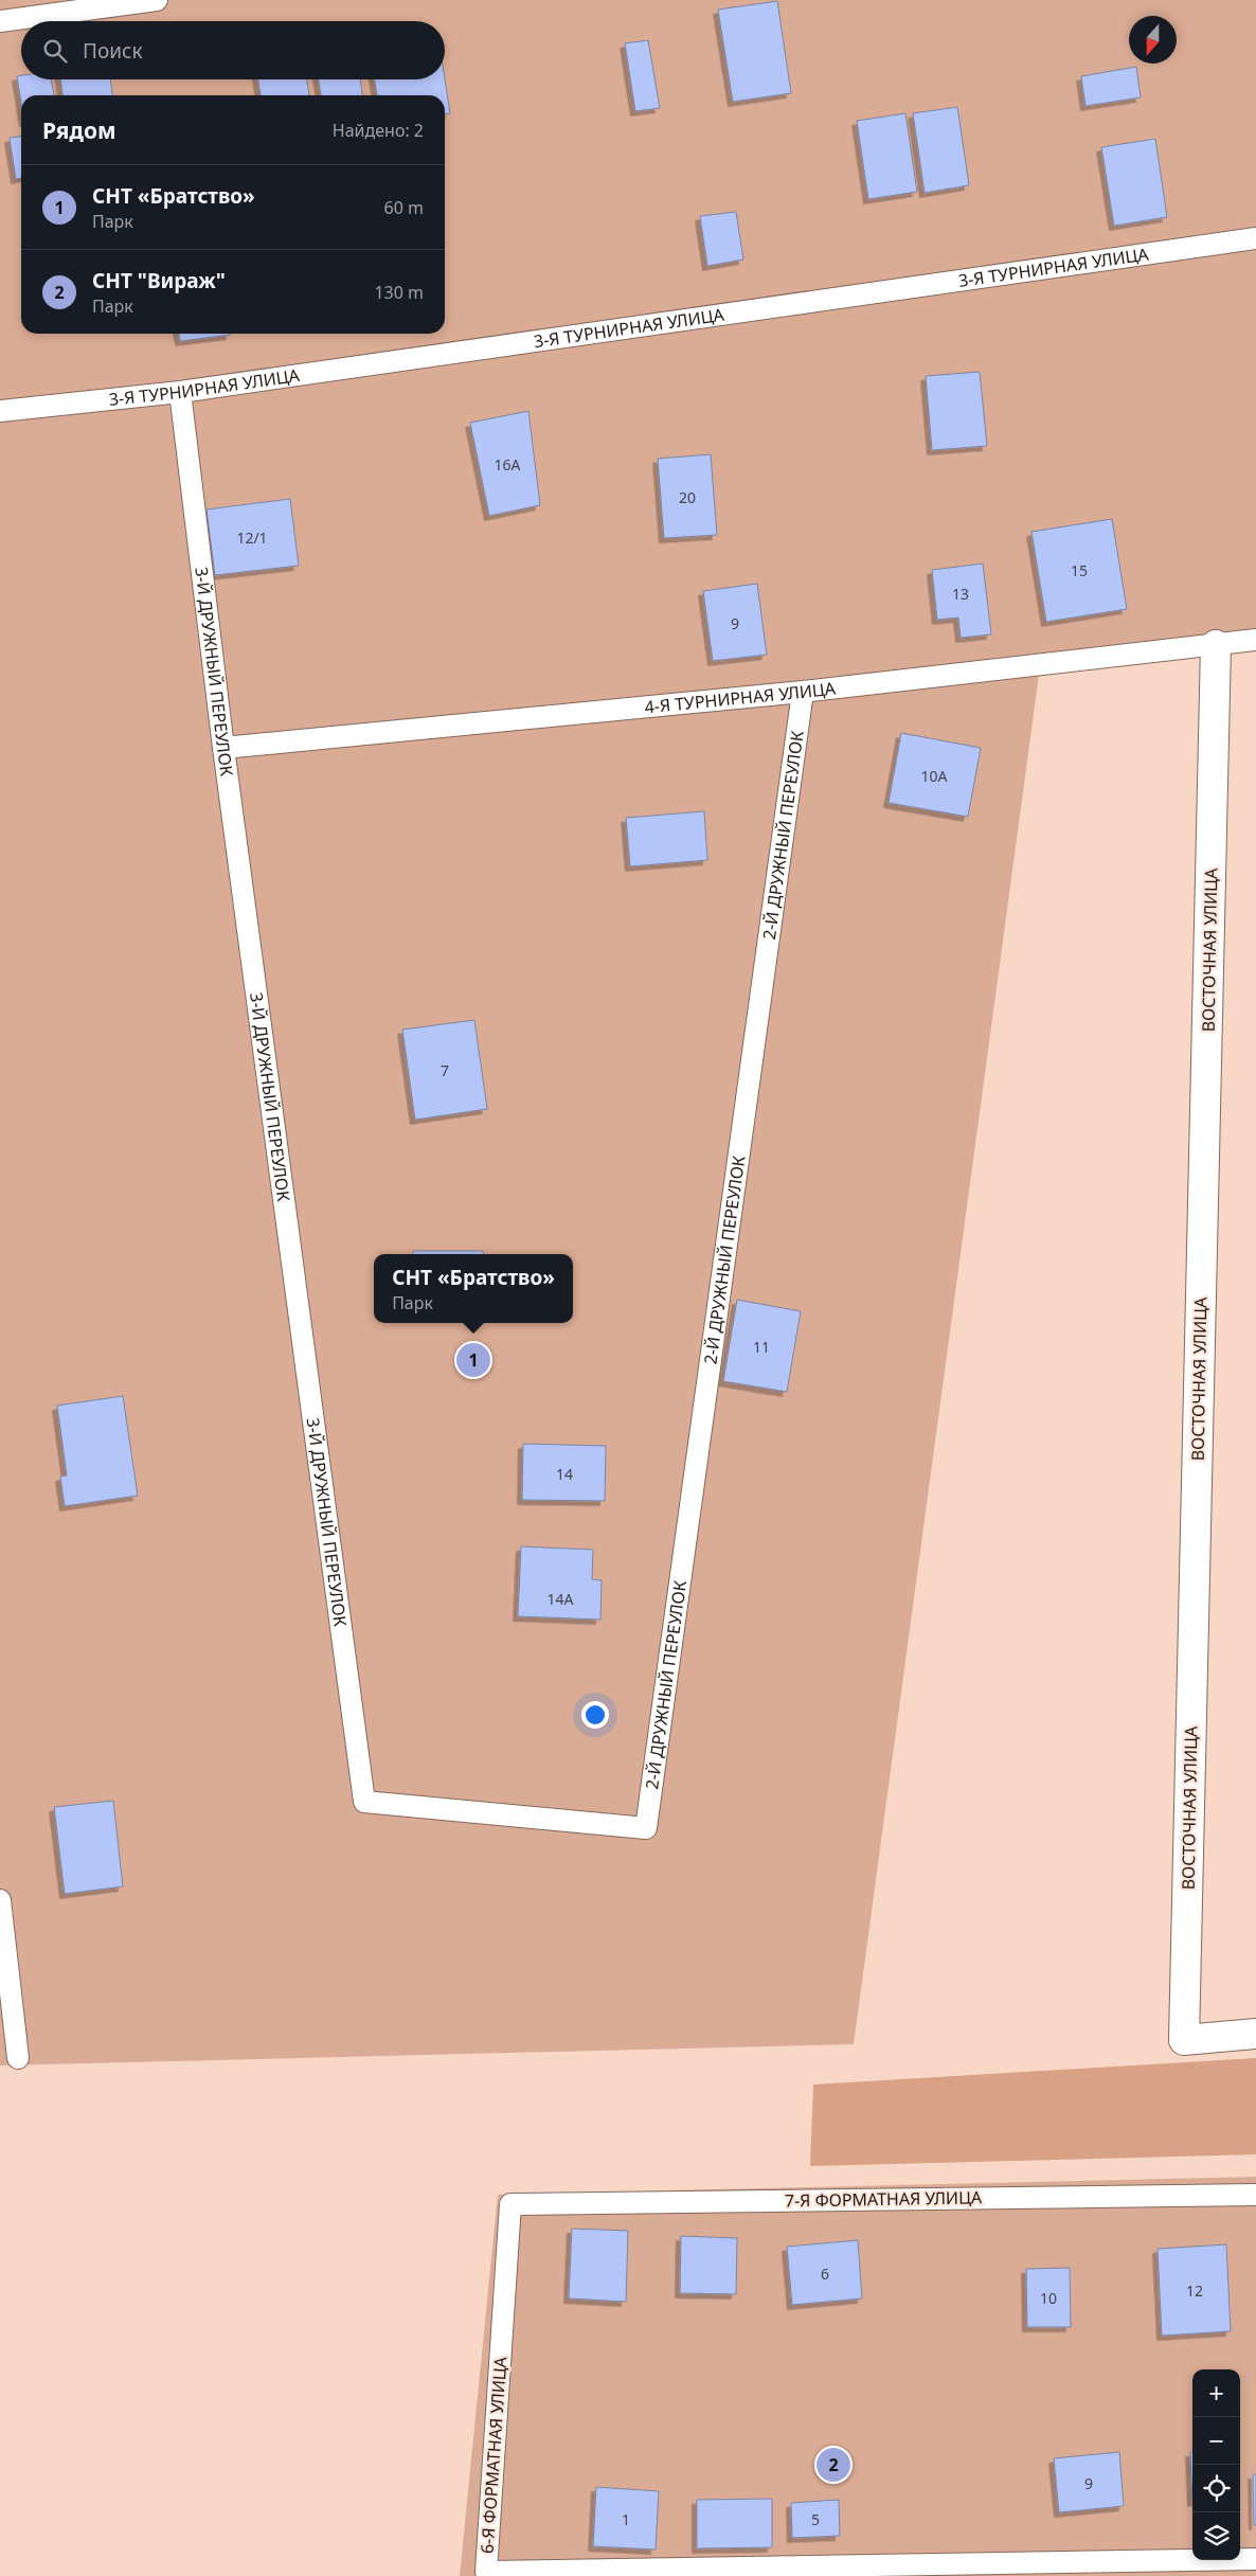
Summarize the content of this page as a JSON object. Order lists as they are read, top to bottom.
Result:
{
  "streets": {
    "street": ["ВОСТОЧНАЯ УЛИЦА"],
    "lane": [
      "3-Я ТУРНИРНАЯ УЛИЦА",
      "3-Й ДРУЖНЫЙ ПЕРЕУЛОК",
      "4-Я ТУРНИРНАЯ УЛИЦА",
      "2-Й ДРУЖНЫЙ ПЕРЕУЛОК",
      "7-Я ФОРМАТНАЯ УЛИЦА",
      "6-Я ФОРМАТНАЯ УЛИЦА"
    ]
  },
  "crossings": [
    ["3-Я ТУРНИРНАЯ УЛИЦА", "3-Й ДРУЖНЫЙ ПЕРЕУЛОК"],
    ["3-Й ДРУЖНЫЙ ПЕРЕУЛОК", "4-Я ТУРНИРНАЯ УЛИЦА"],
    ["3-Й ДРУЖНЫЙ ПЕРЕУЛОК", "2-Й ДРУЖНЫЙ ПЕРЕУЛОК"],
    ["4-Я ТУРНИРНАЯ УЛИЦА", "2-Й ДРУЖНЫЙ ПЕРЕУЛОК"],
    ["4-Я ТУРНИРНАЯ УЛИЦА", "ВОСТОЧНАЯ УЛИЦА"],
    ["7-Я ФОРМАТНАЯ УЛИЦА", "6-Я ФОРМАТНАЯ УЛИЦА"]
  ],
  "house_numbers": [
    "16А",
    "20",
    "12/1",
    "15",
    "13",
    "9",
    "10А",
    "7",
    "11",
    "14",
    "14А",
    "6",
    "12",
    "10",
    "9",
    "1",
    "5"
  ],
  "north": "bottom",
  "page": {
    "search": "Поиск",
    "heading": ["Рядом", "Найдено: 2"],
    "list": [
      {
        "mark": "1",
        "name": "СНТ «Братство»",
        "note": "Парк",
        "value": "60 m"
      },
      {
        "mark": "2",
        "name": "СНТ \"Вираж\"",
        "note": "Парк",
        "value": "130 m"
      }
    ],
    "popup": ["СНТ «Братство»", "Парк"],
    "pins": ["1", "2"],
    "map_buttons": ["+", "−"]
  }
}
